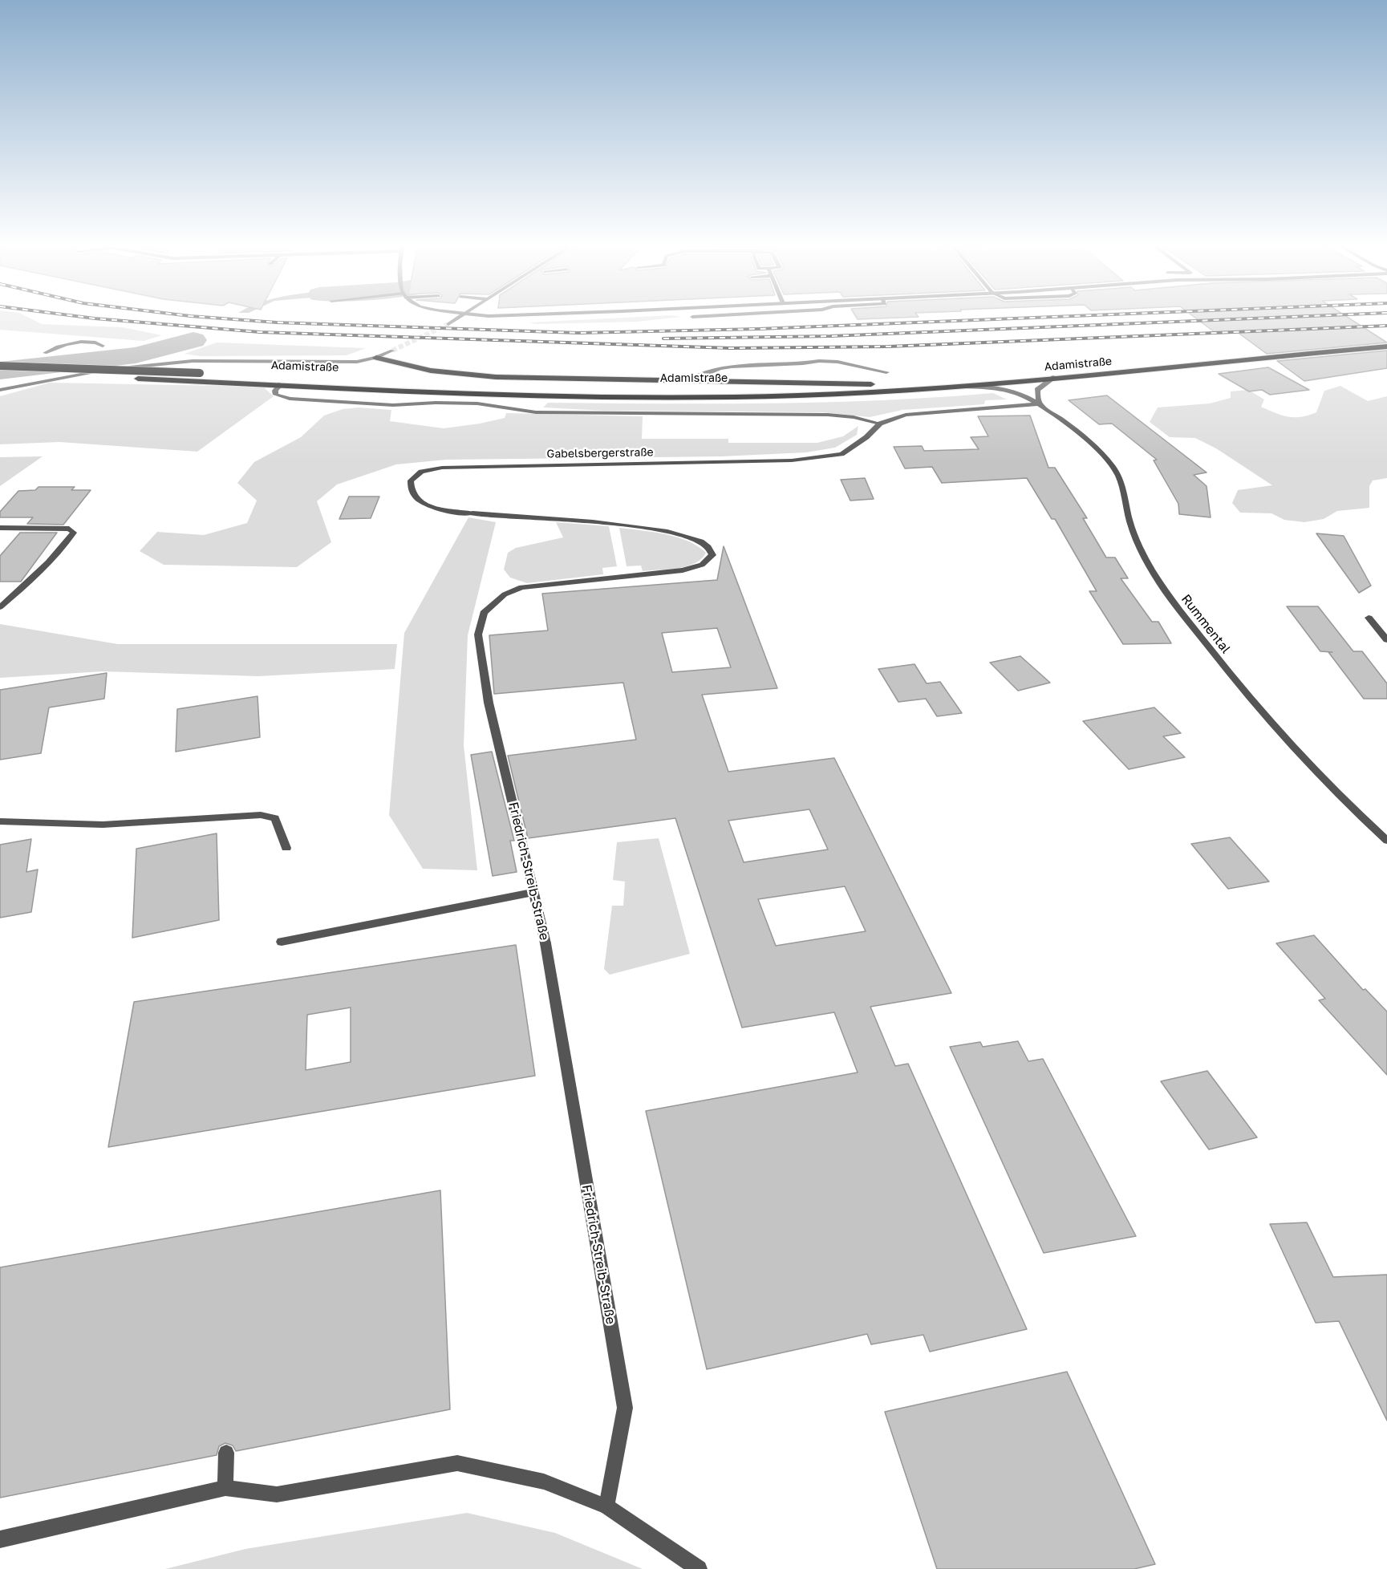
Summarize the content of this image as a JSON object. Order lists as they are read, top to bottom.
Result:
{
  "streets": {
    "highway": ["Adamistraße"],
    "street": ["Gabelsbergerstraße", "Rummental", "Friedrich-Streib-Straße"]
  },
  "crossings": [
    ["Adamistraße", "Gabelsbergerstraße"],
    ["Adamistraße", "Rummental"],
    ["Gabelsbergerstraße", "Friedrich-Streib-Straße"]
  ]
}
